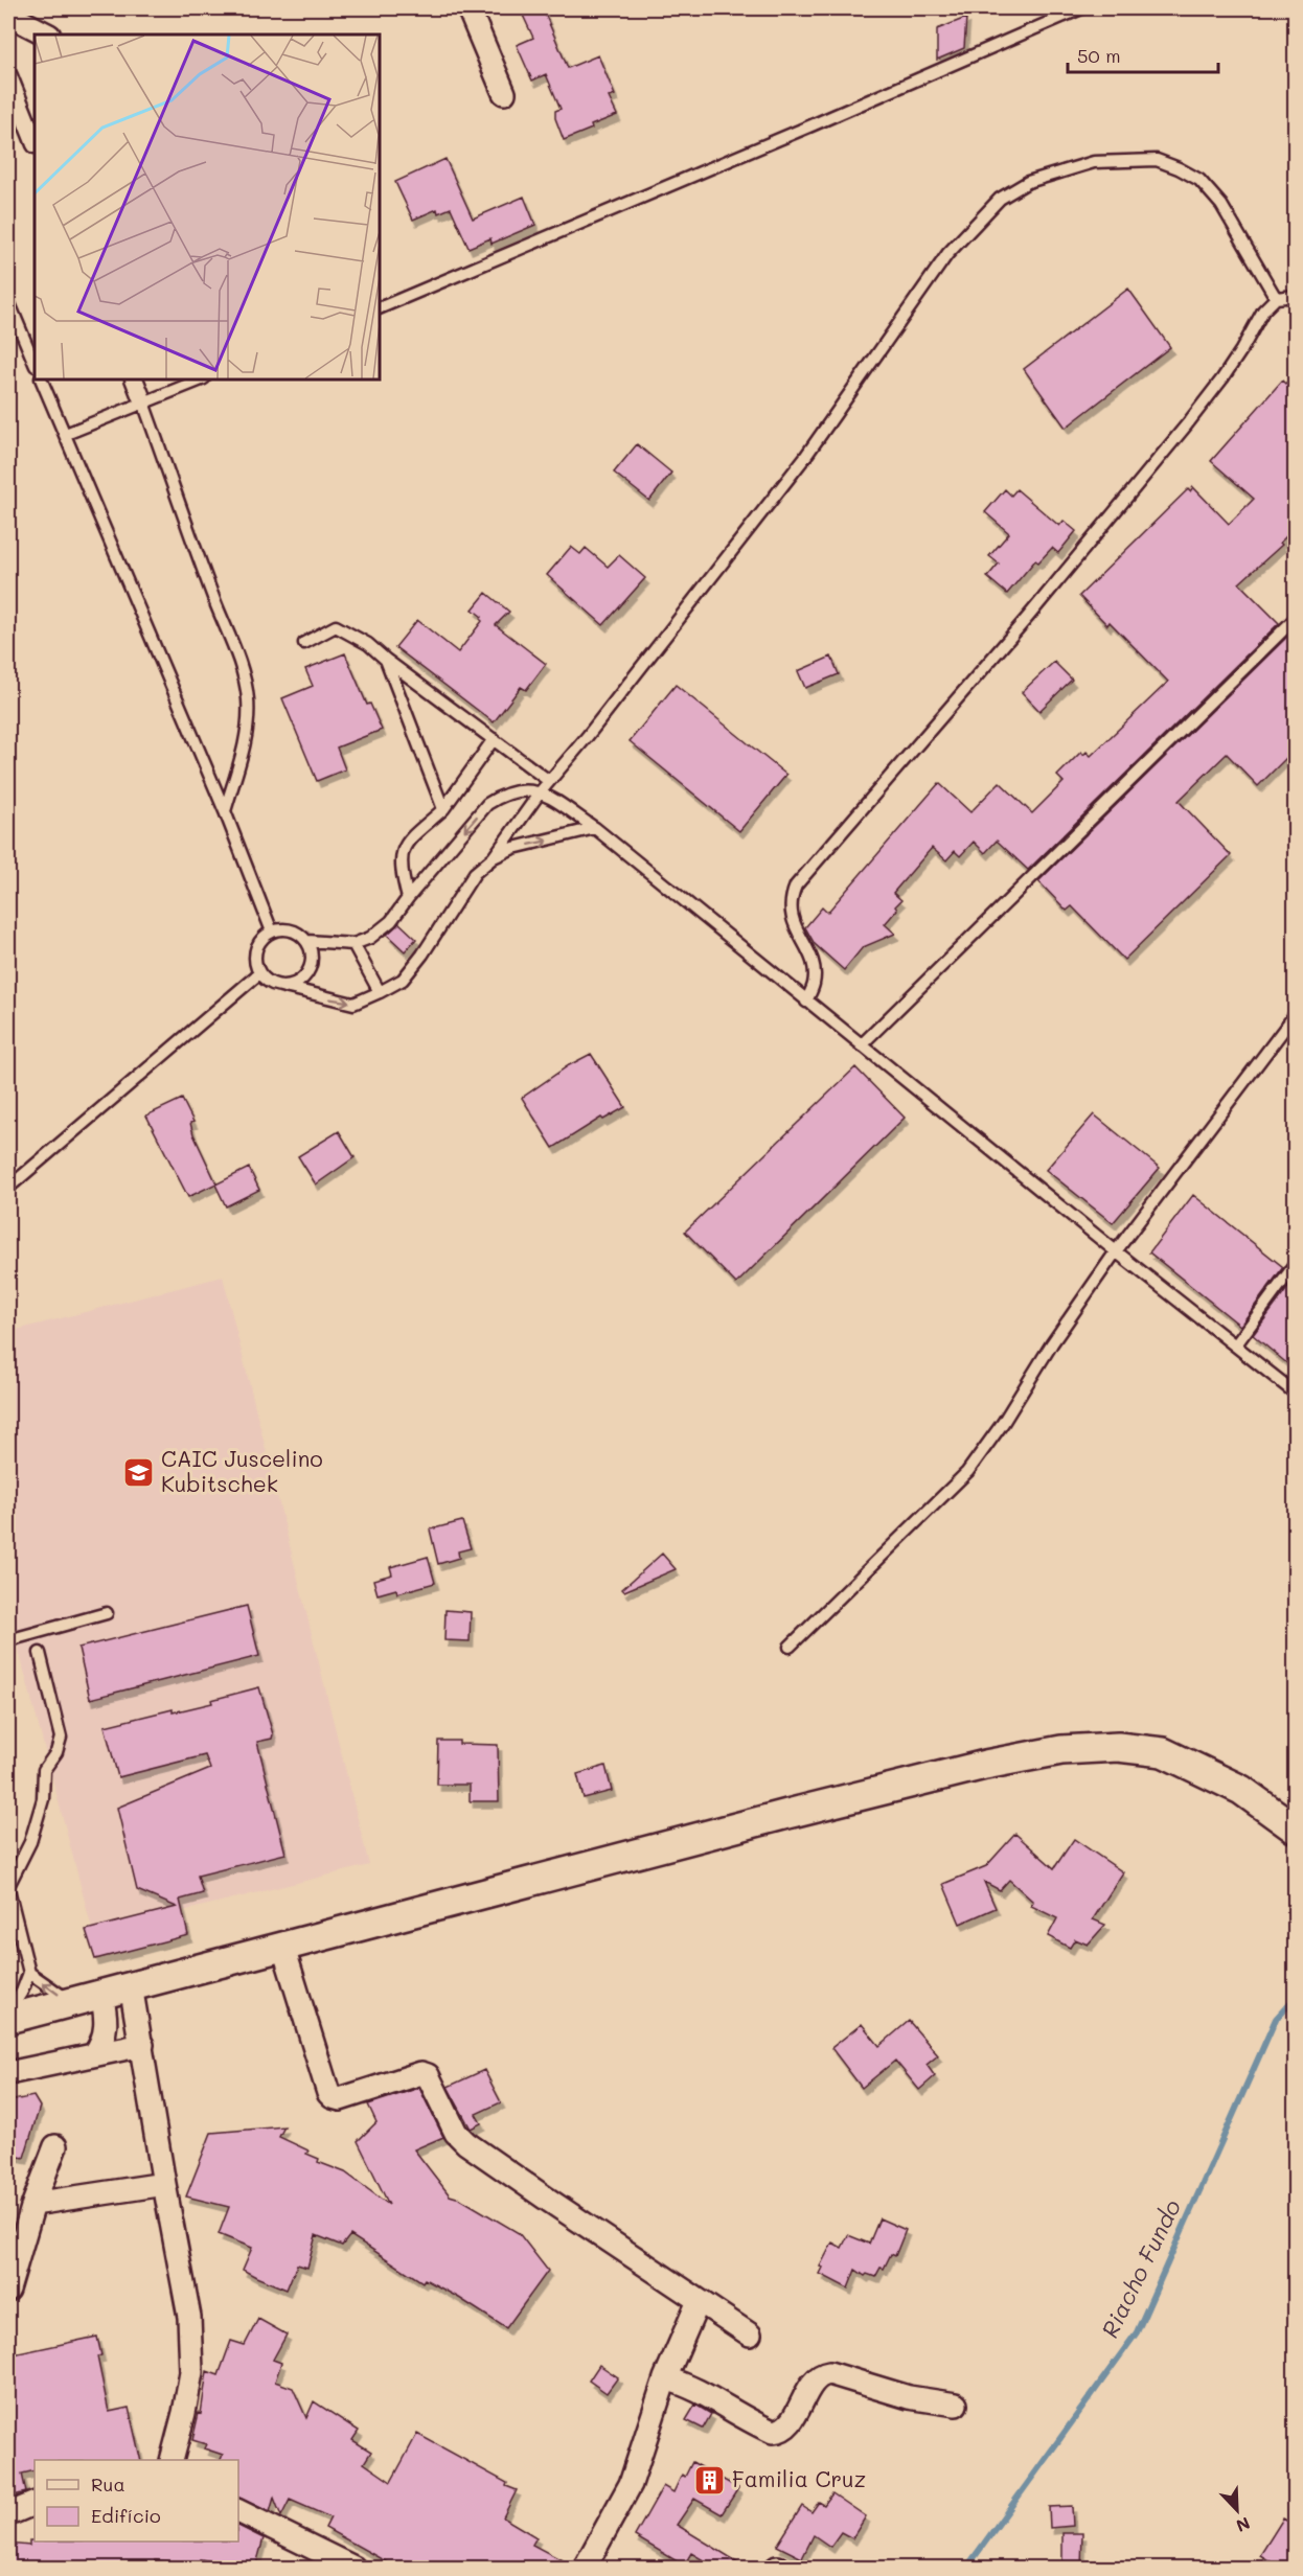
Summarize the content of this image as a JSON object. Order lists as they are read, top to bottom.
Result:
{
  "water": ["Riacho Fundo"],
  "places": {
    "school or university": ["CAIC Juscelino Kubitschek"],
    "building": ["Familia Cruz"]
  },
  "legend": ["Rua", "Edifício"],
  "scale_bar": "50 m",
  "north": "bottom right"
}
